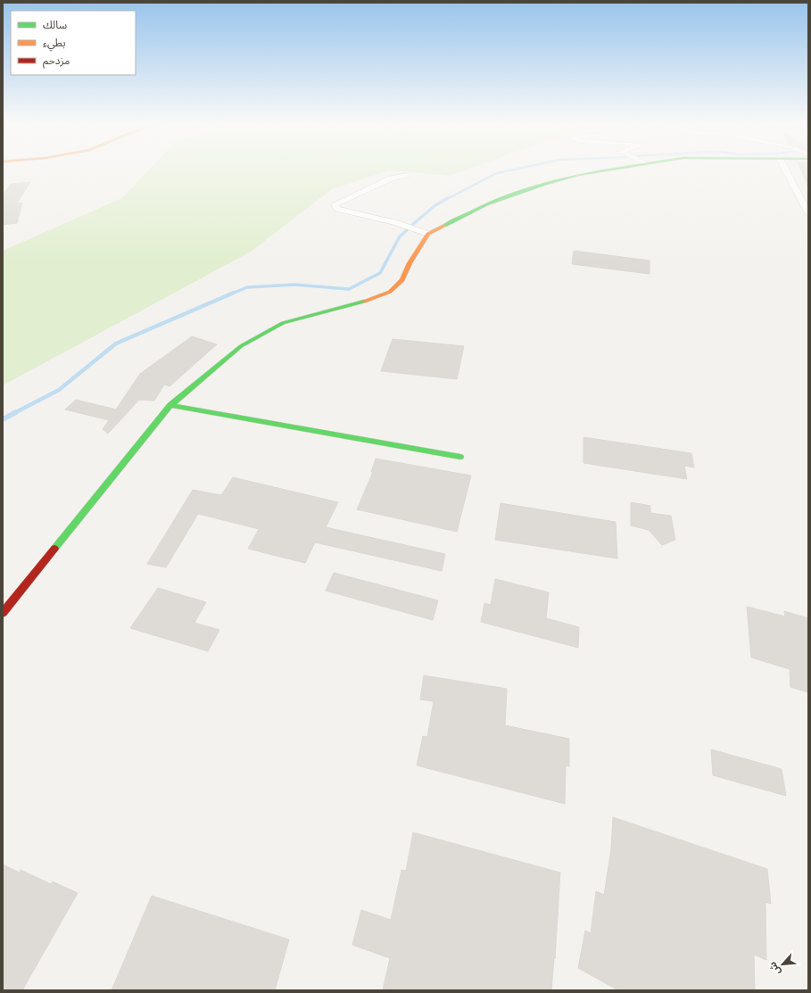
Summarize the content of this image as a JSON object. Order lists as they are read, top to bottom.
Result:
{
  "legend": ["سالك", "بطيء", "مزدحم"],
  "north": "bottom left"
}
